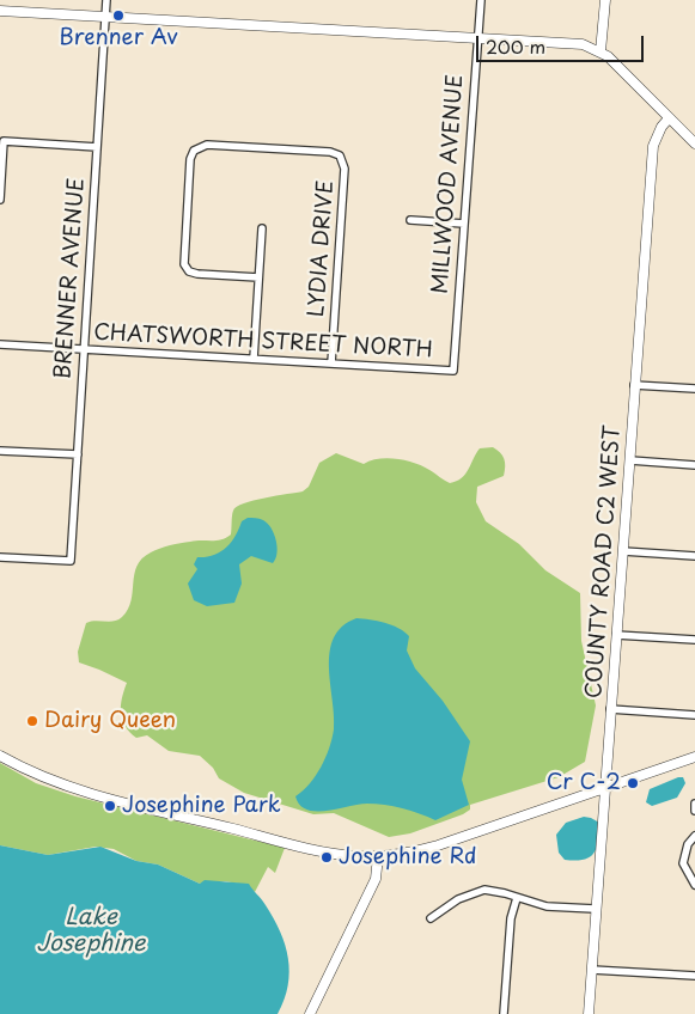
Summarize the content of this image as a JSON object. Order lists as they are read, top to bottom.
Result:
{
  "streets": {
    "street": [
      "MILLWOOD AVENUE",
      "LYDIA DRIVE",
      "BRENNER AVENUE",
      "CHATSWORTH STREET NORTH",
      "COUNTY ROAD C2 WEST"
    ]
  },
  "crossings": [
    ["MILLWOOD AVENUE", "CHATSWORTH STREET NORTH"],
    ["LYDIA DRIVE", "CHATSWORTH STREET NORTH"],
    ["BRENNER AVENUE", "CHATSWORTH STREET NORTH"]
  ],
  "water": ["Lake Josephine"],
  "places": [
    "Brenner Av",
    "Dairy Queen",
    "Cr C-2",
    "Josephine Park",
    "Josephine Rd"
  ],
  "scale_bar": "200 m"
}
